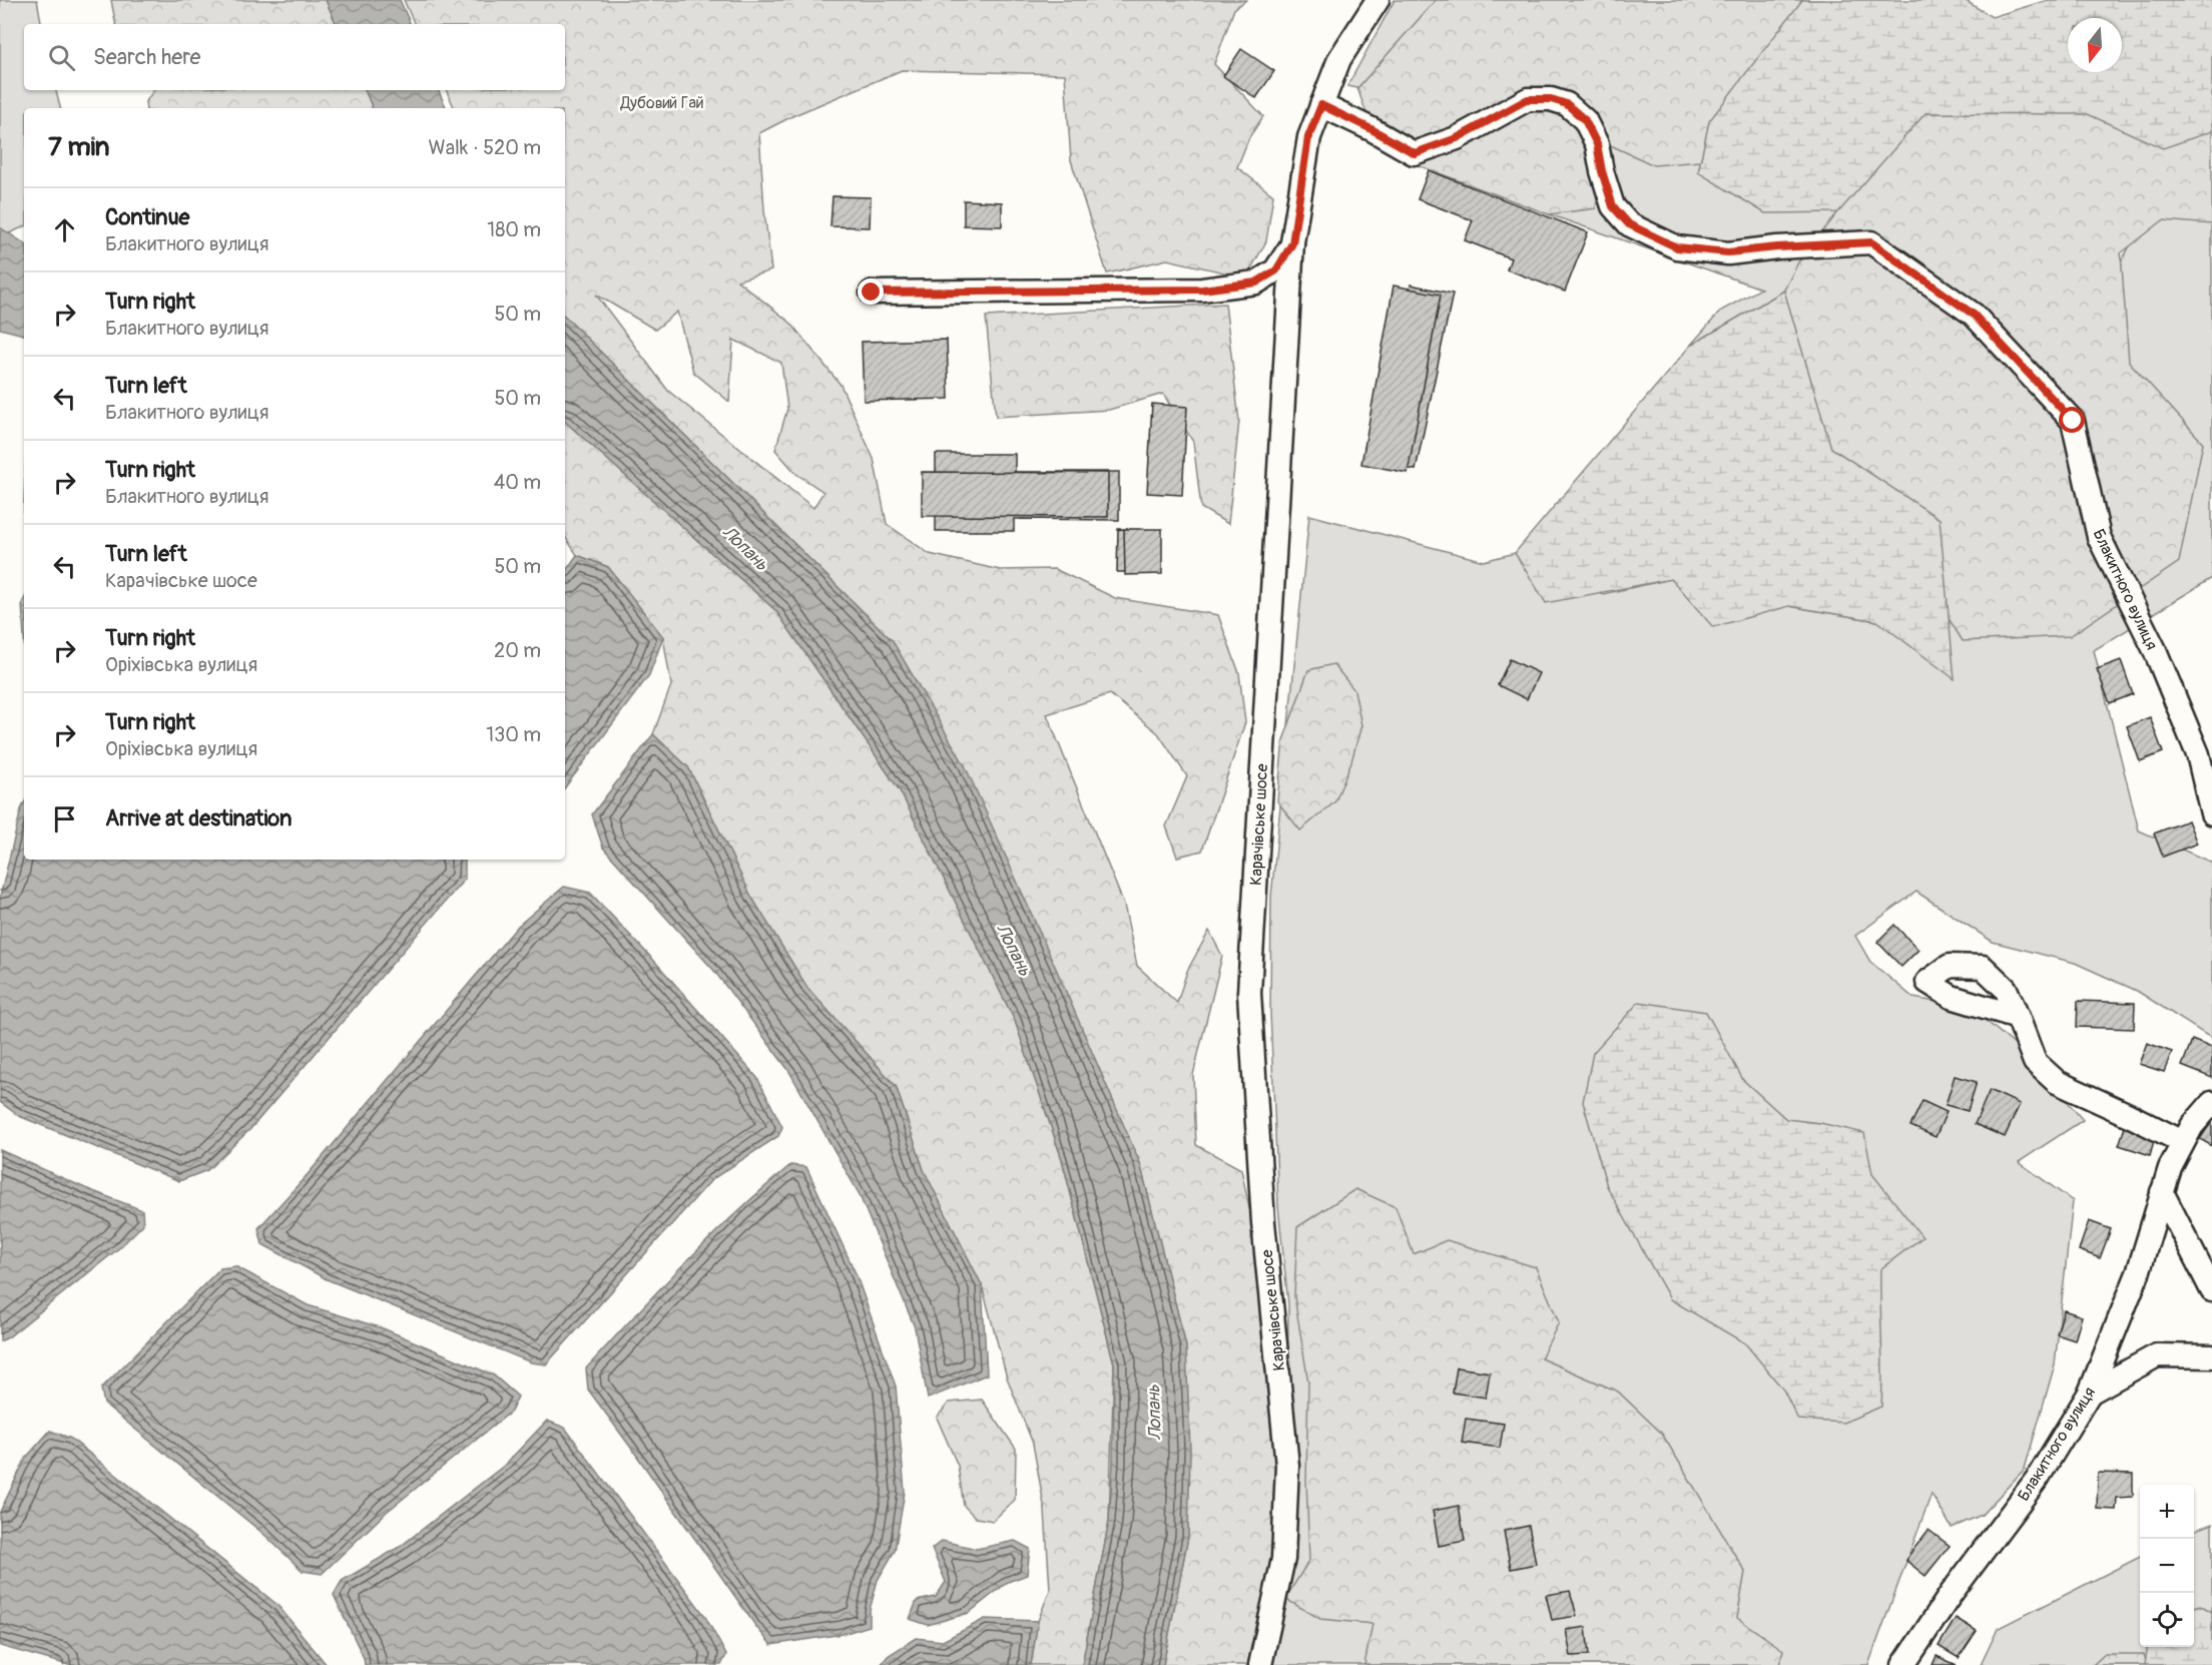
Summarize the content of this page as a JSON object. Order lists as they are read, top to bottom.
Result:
{
  "streets": {
    "street": ["Блакитного вулиця", "Карачівське шосе"]
  },
  "crossings": [
    ["Блакитного вулиця", "Карачівське шосе"]
  ],
  "water": ["Лопань"],
  "parks": ["Дубовий Гай"],
  "north": "bottom",
  "page": {
    "search": "Search here",
    "heading": ["7 min", "Walk · 520 m"],
    "list": [
      ["Continue", "Блакитного вулиця", "180 m"],
      ["Turn right", "Блакитного вулиця", "50 m"],
      ["Turn left", "Блакитного вулиця", "50 m"],
      ["Turn right", "Блакитного вулиця", "40 m"],
      ["Turn left", "Карачівське шосе", "50 m"],
      ["Turn right", "Оріхівська вулиця", "20 m"],
      ["Turn right", "Оріхівська вулиця", "130 m"],
      "Arrive at destination"
    ],
    "map_buttons": ["+", "−"]
  }
}
